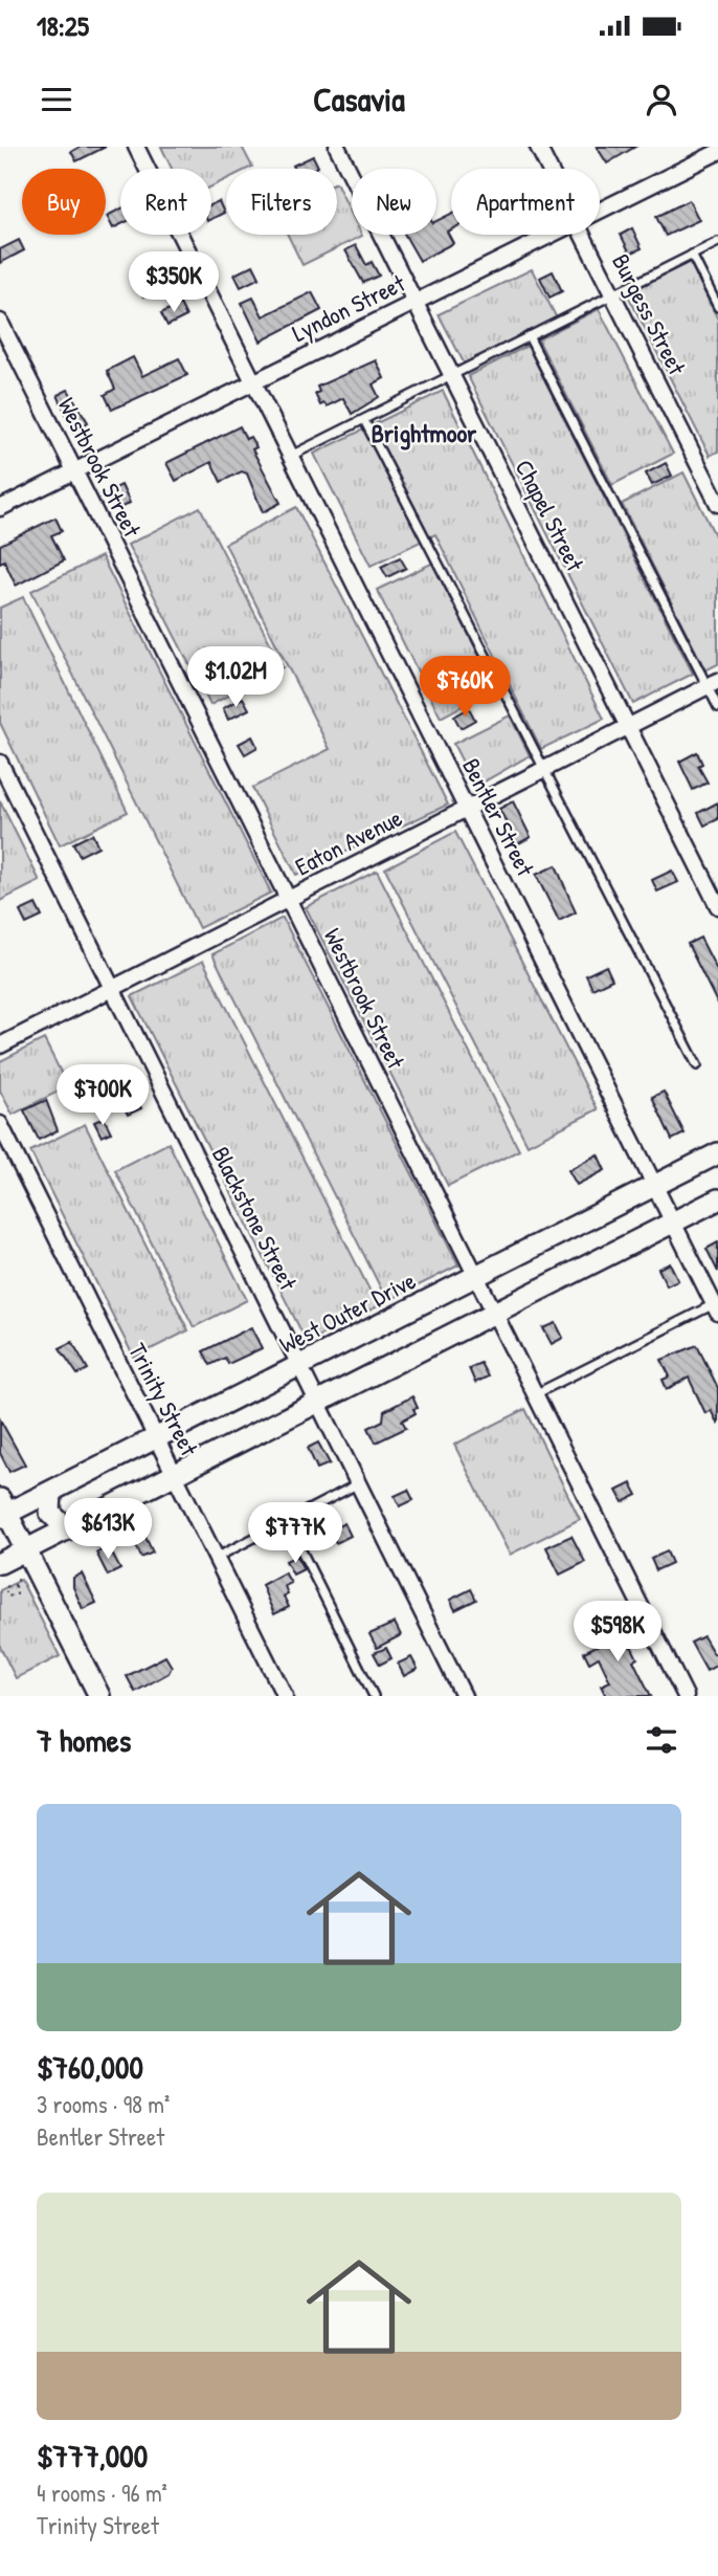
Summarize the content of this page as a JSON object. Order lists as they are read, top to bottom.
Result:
{
  "streets": {
    "main road": ["West Outer Drive"],
    "street": [
      "Lyndon Street",
      "Burgess Street",
      "Westbrook Street",
      "Chapel Street",
      "Bentler Street",
      "Eaton Avenue",
      "Blackstone Street",
      "Trinity Street"
    ]
  },
  "crossings": [
    ["Lyndon Street", "Westbrook Street"],
    ["Lyndon Street", "Chapel Street"],
    ["Lyndon Street", "Bentler Street"],
    ["Westbrook Street", "Eaton Avenue"],
    ["Westbrook Street", "West Outer Drive"],
    ["Chapel Street", "Eaton Avenue"],
    ["Bentler Street", "Eaton Avenue"],
    ["Bentler Street", "West Outer Drive"],
    ["Eaton Avenue", "Blackstone Street"],
    ["Blackstone Street", "West Outer Drive"],
    ["West Outer Drive", "Trinity Street"]
  ],
  "districts": ["Brightmoor"],
  "page": {
    "status": "18:25",
    "header": "Casavia",
    "chip": [
      "Buy",
      "Rent",
      "Filters",
      "New",
      "Apartment"
    ],
    "price": [
      "$350K",
      "$1.02M",
      "$760K",
      "$700K",
      "$613K",
      "$777K",
      "$598K"
    ],
    "heading": "7 homes",
    "list": [
      {
        "name": "$760,000",
        "note": "3 rooms · 98 m² · Bentler Street"
      },
      {
        "name": "$777,000",
        "note": "4 rooms · 96 m² · Trinity Street"
      }
    ]
  }
}
